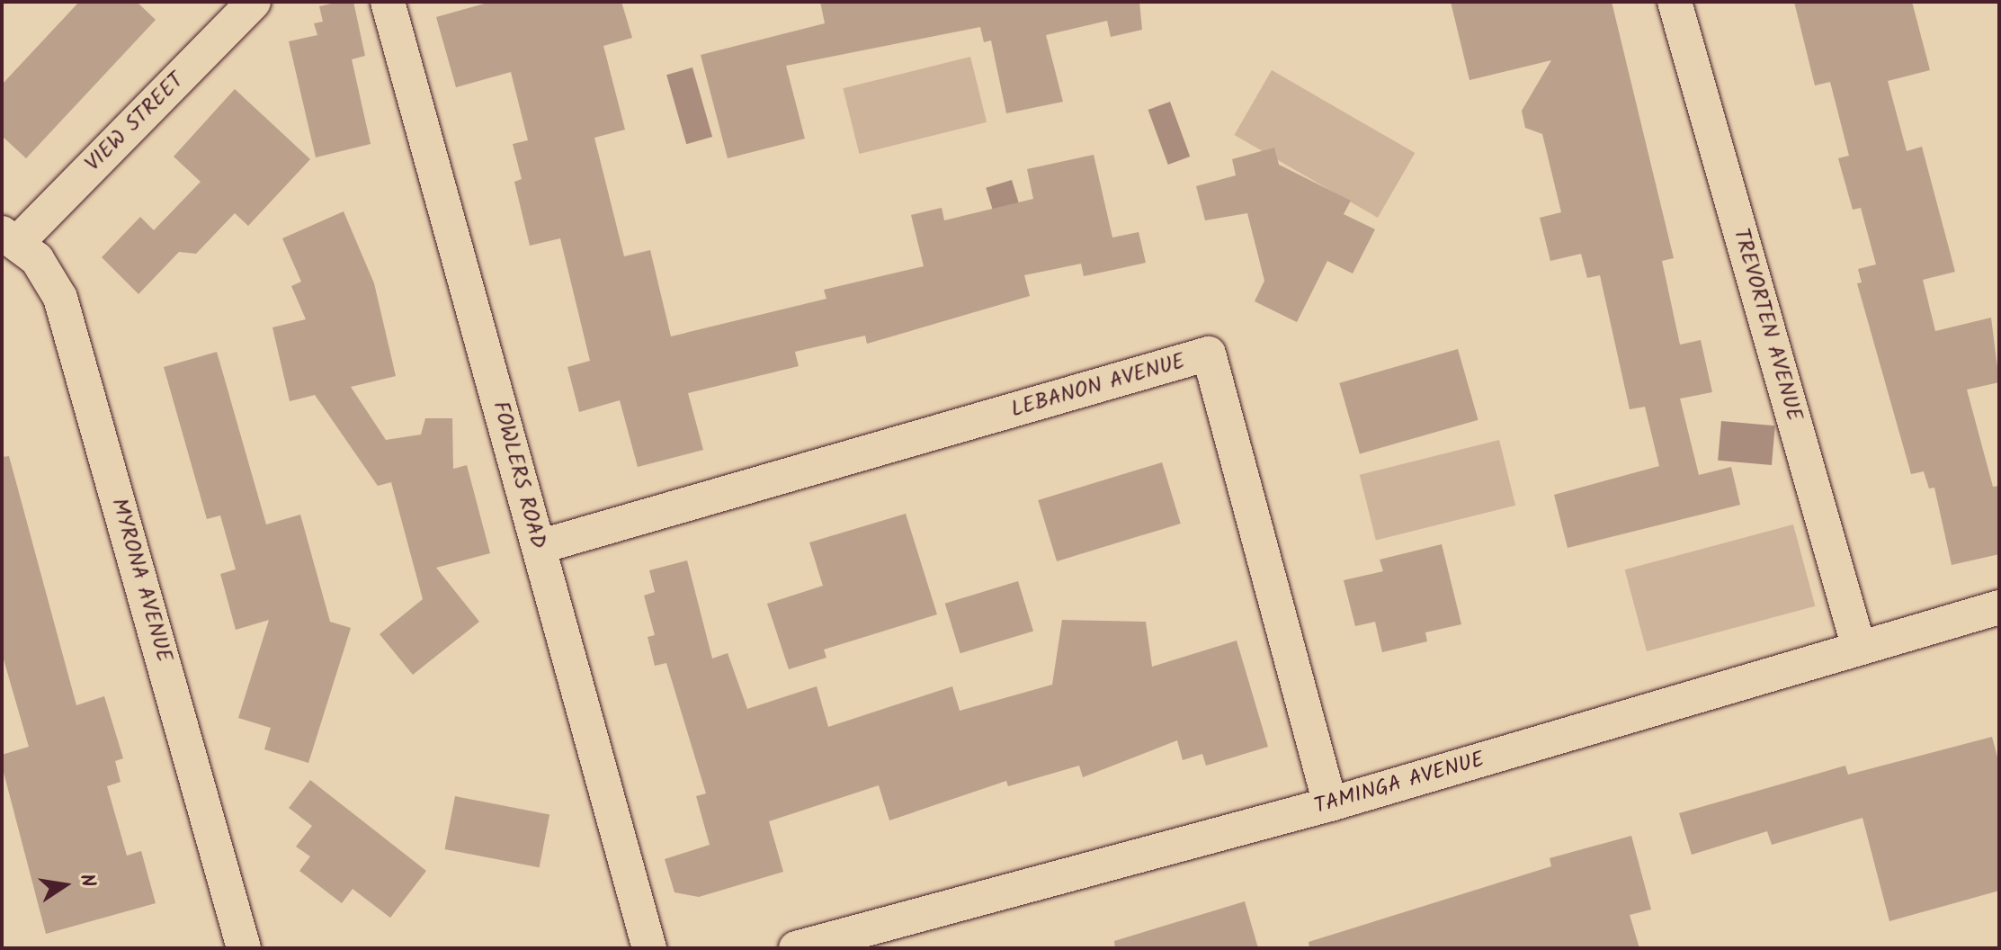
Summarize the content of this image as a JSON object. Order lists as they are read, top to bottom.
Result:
{
  "streets": {
    "street": [
      "VIEW STREET",
      "TREVORTEN AVENUE",
      "LEBANON AVENUE",
      "FOWLERS ROAD",
      "MYRONA AVENUE",
      "TAMINGA AVENUE"
    ]
  },
  "crossings": [
    ["VIEW STREET", "MYRONA AVENUE"],
    ["TREVORTEN AVENUE", "TAMINGA AVENUE"],
    ["LEBANON AVENUE", "FOWLERS ROAD"],
    ["LEBANON AVENUE", "TAMINGA AVENUE"]
  ],
  "north": "right"
}
